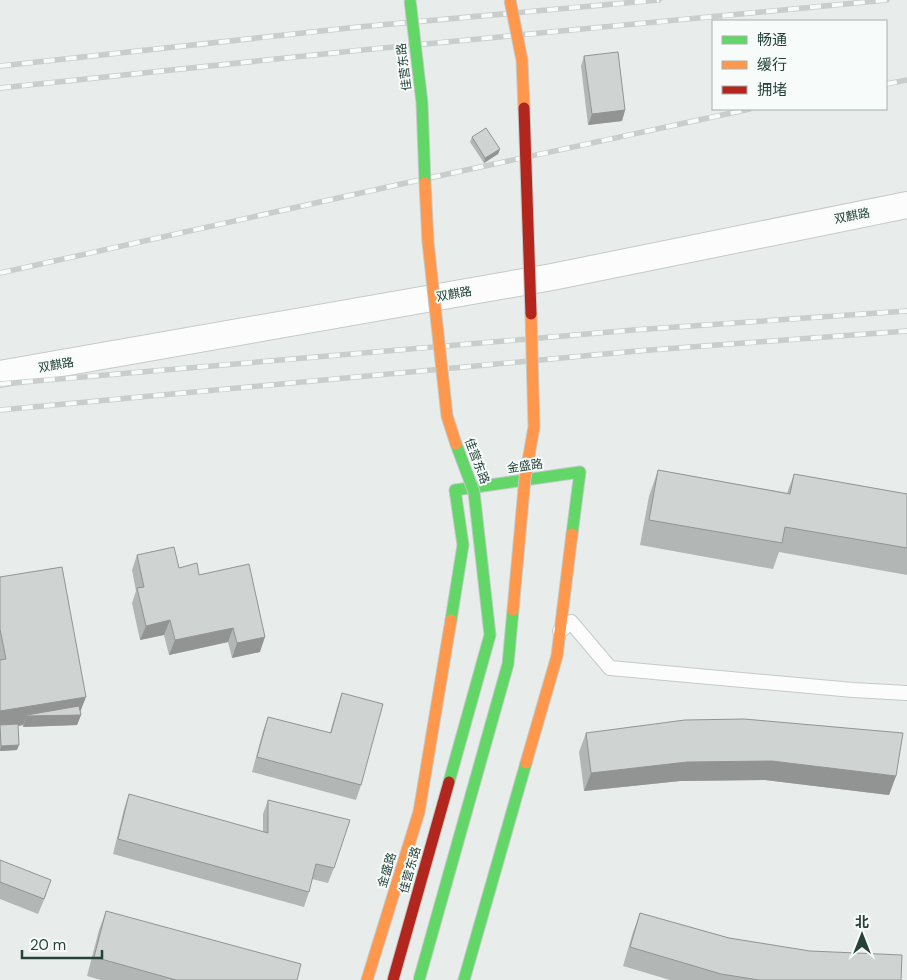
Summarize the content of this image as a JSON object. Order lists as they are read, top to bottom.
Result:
{
  "streets": {
    "street": ["佳营东路", "双麒路", "金盛路"]
  },
  "crossings": [
    ["佳营东路", "双麒路"]
  ],
  "legend": ["畅通", "缓行", "拥堵"],
  "scale_bar": "20 m",
  "north": "top"
}
